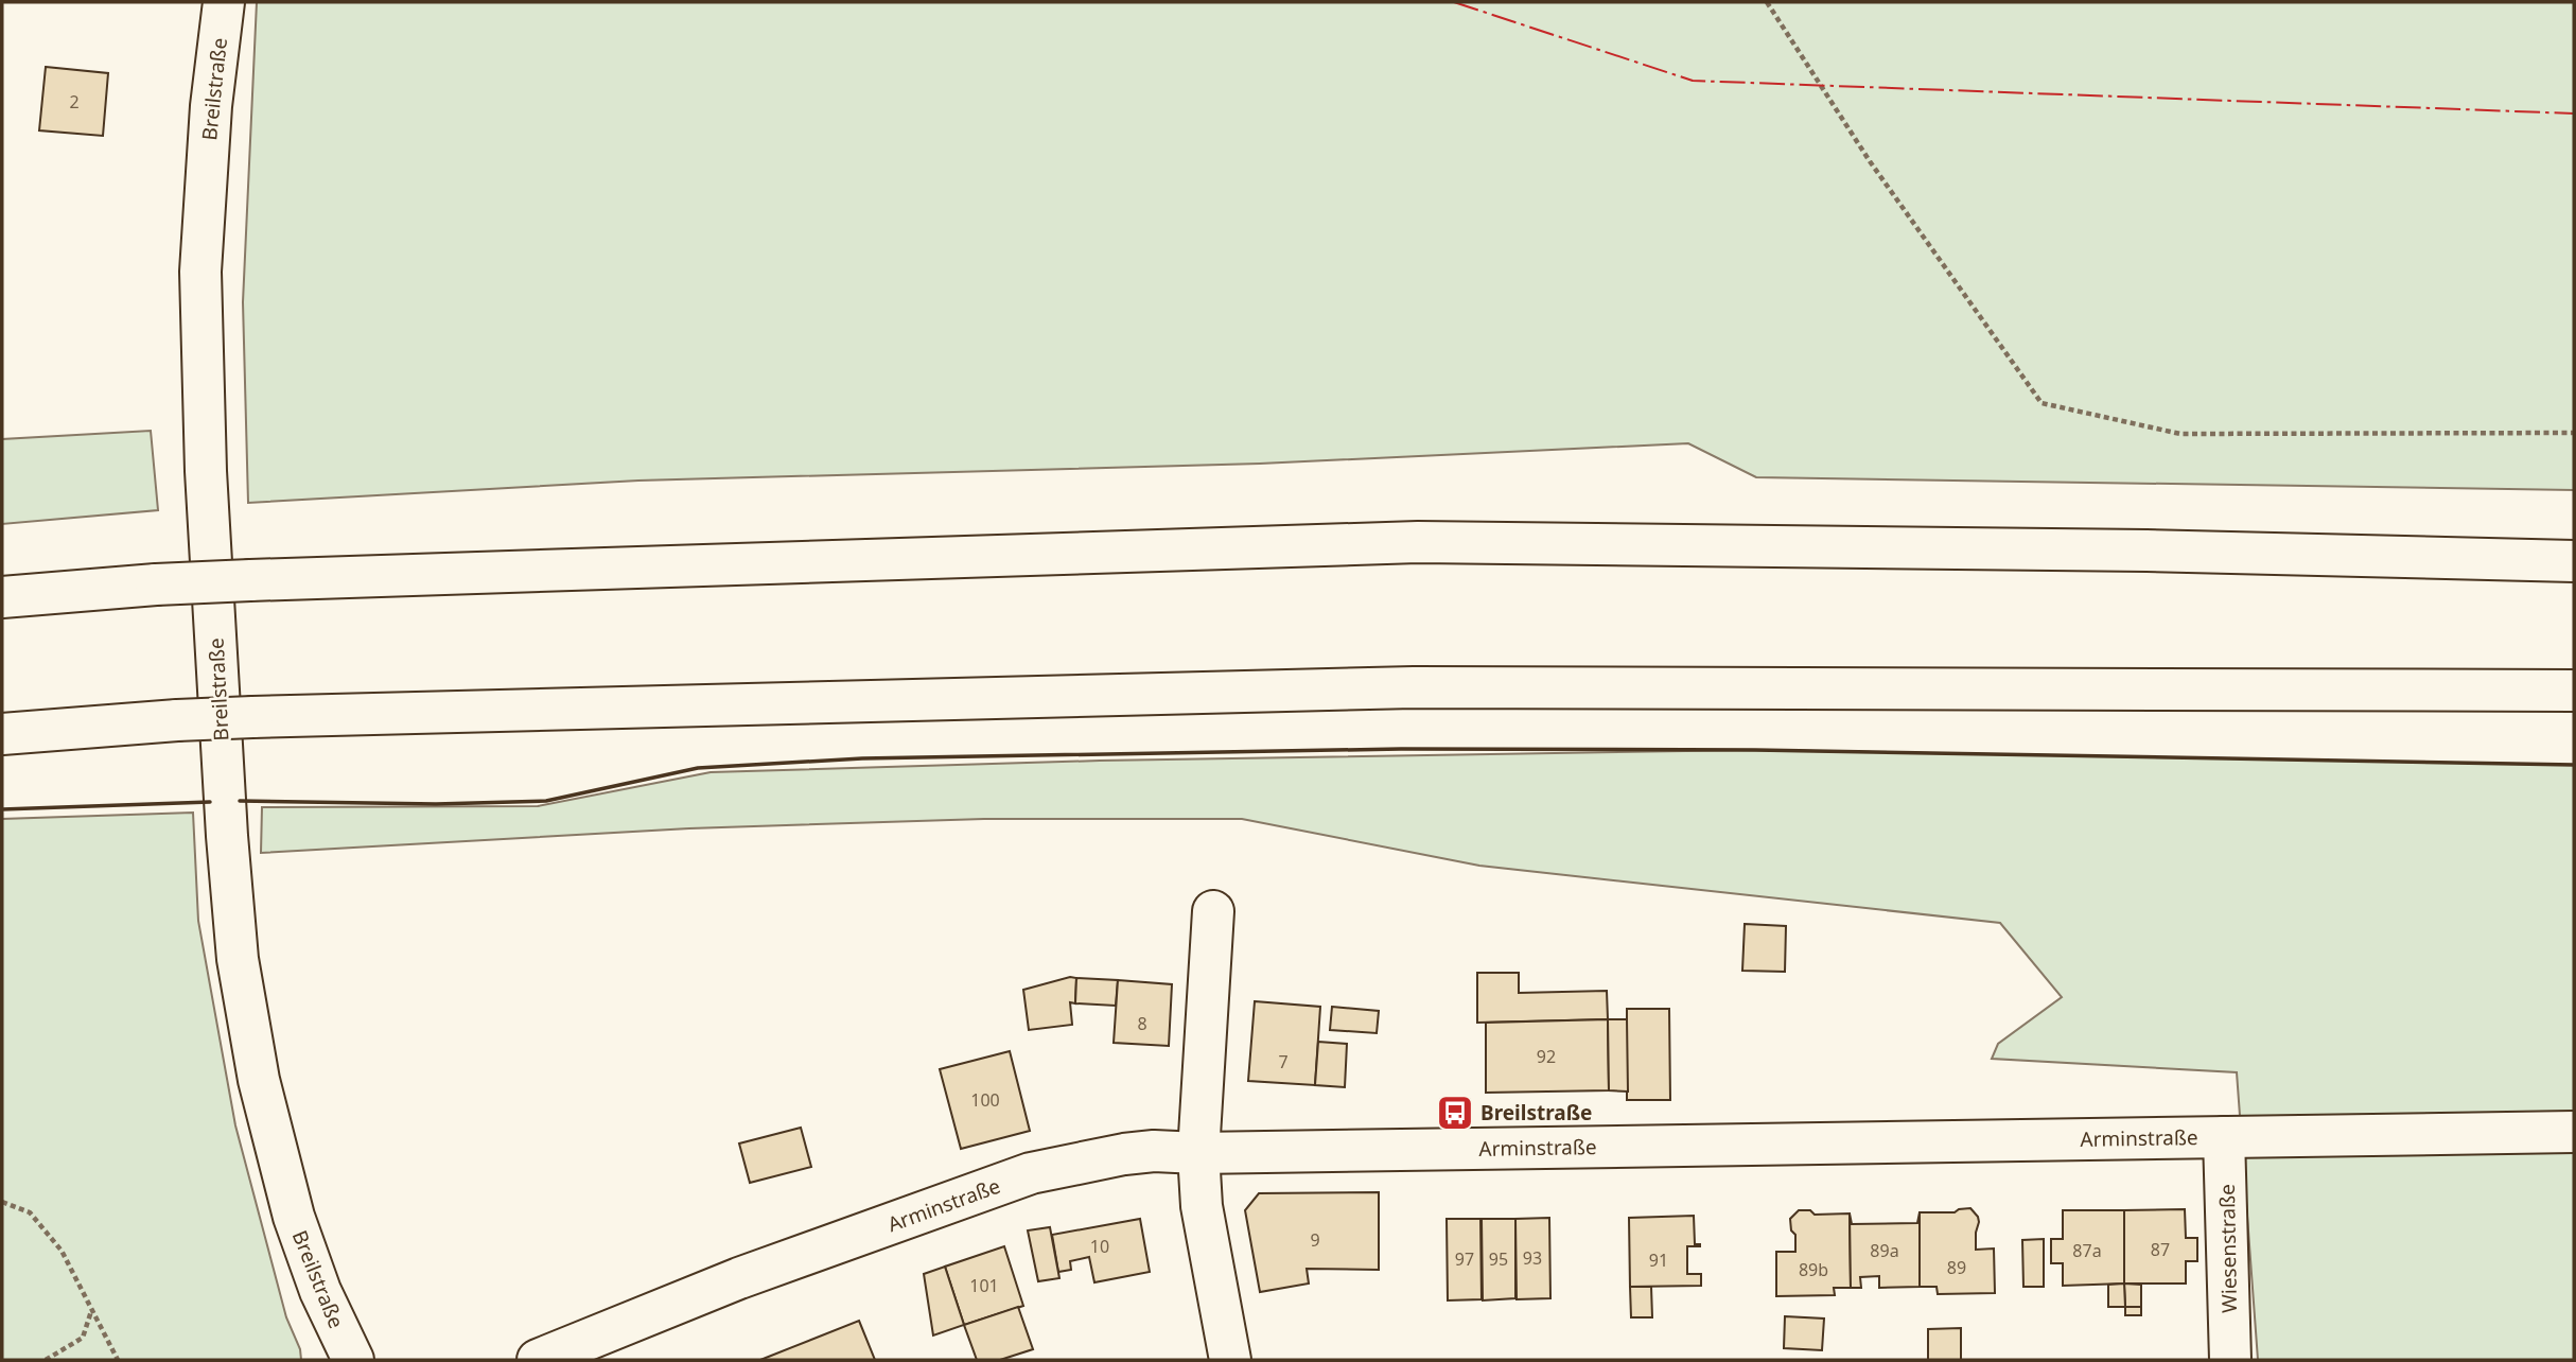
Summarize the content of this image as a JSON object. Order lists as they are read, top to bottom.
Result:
{
  "streets": {
    "main road": ["Breilstraße", "Arminstraße", "Wiesenstraße"]
  },
  "crossings": [
    ["Arminstraße", "Wiesenstraße"]
  ],
  "places": {
    "bus stop": ["Breilstraße"]
  },
  "house_numbers": [
    "2",
    "8",
    "92",
    "7",
    "100",
    "9",
    "10",
    "87",
    "89a",
    "87a",
    "93",
    "97",
    "95",
    "91",
    "89",
    "89b",
    "101"
  ]
}
